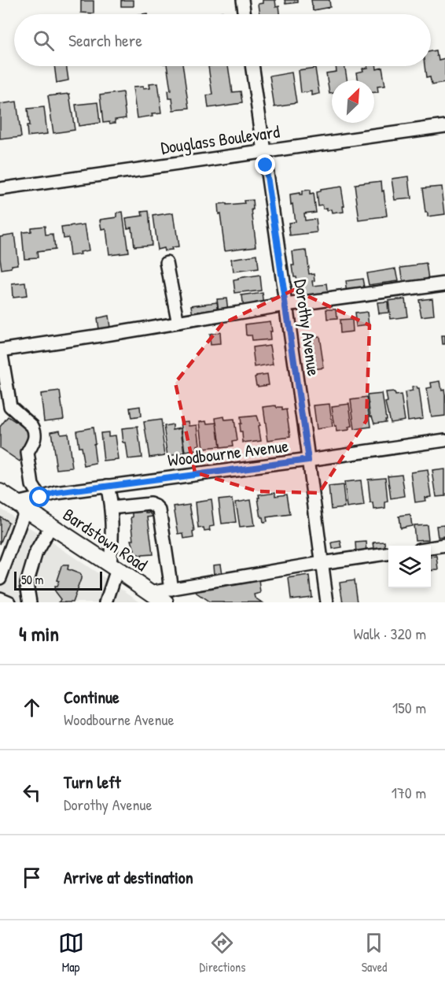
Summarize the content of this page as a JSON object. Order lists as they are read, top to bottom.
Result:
{
  "streets": {
    "main road": ["Bardstown Road"],
    "street": ["Douglass Boulevard", "Dorothy Avenue", "Woodbourne Avenue"]
  },
  "crossings": [
    ["Douglass Boulevard", "Dorothy Avenue"],
    ["Dorothy Avenue", "Woodbourne Avenue"],
    ["Woodbourne Avenue", "Bardstown Road"]
  ],
  "scale_bar": "50 m",
  "north": "top right",
  "page": {
    "search": "Search here",
    "scale": "50 m",
    "heading": ["4 min", "Walk · 320 m"],
    "list": [
      ["Continue", "Woodbourne Avenue", "150 m"],
      ["Turn left", "Dorothy Avenue", "170 m"],
      "Arrive at destination"
    ],
    "nav": ["Map", "Directions", "Saved"]
  }
}
